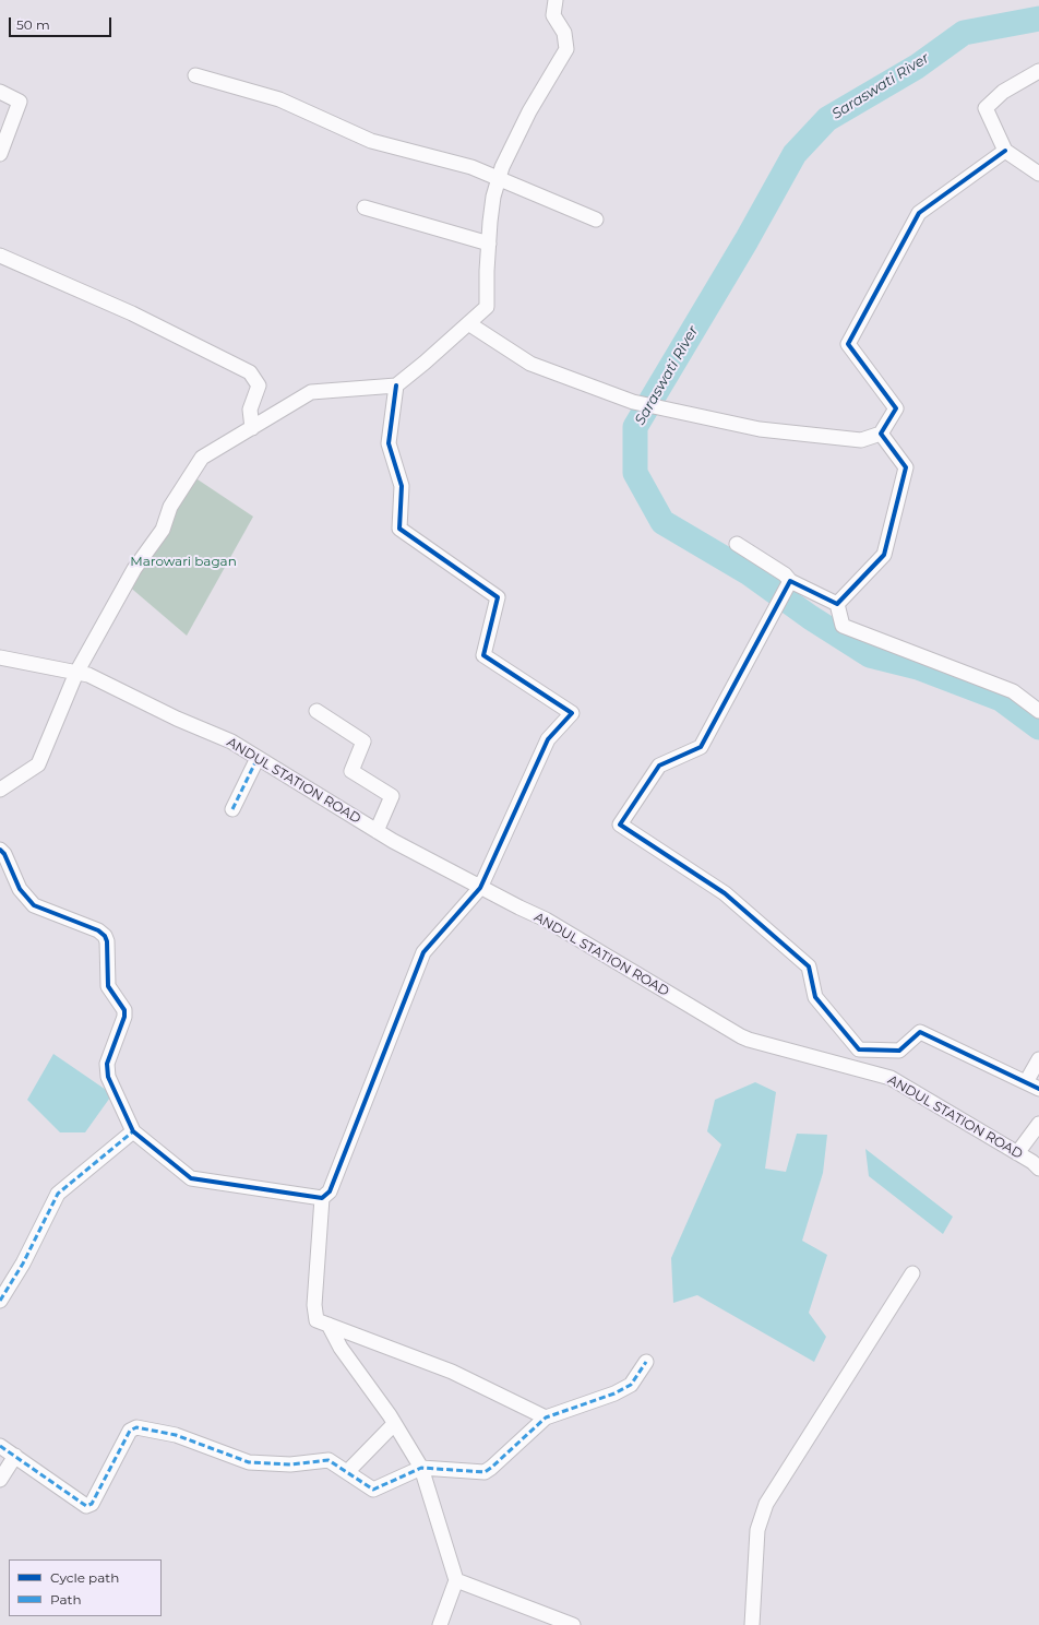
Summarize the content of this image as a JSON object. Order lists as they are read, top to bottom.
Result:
{
  "streets": {
    "street": ["ANDUL STATION ROAD"]
  },
  "water": ["Saraswati River"],
  "parks": ["Marowari bagan"],
  "legend": ["Cycle path", "Path"],
  "scale_bar": "50 m"
}
